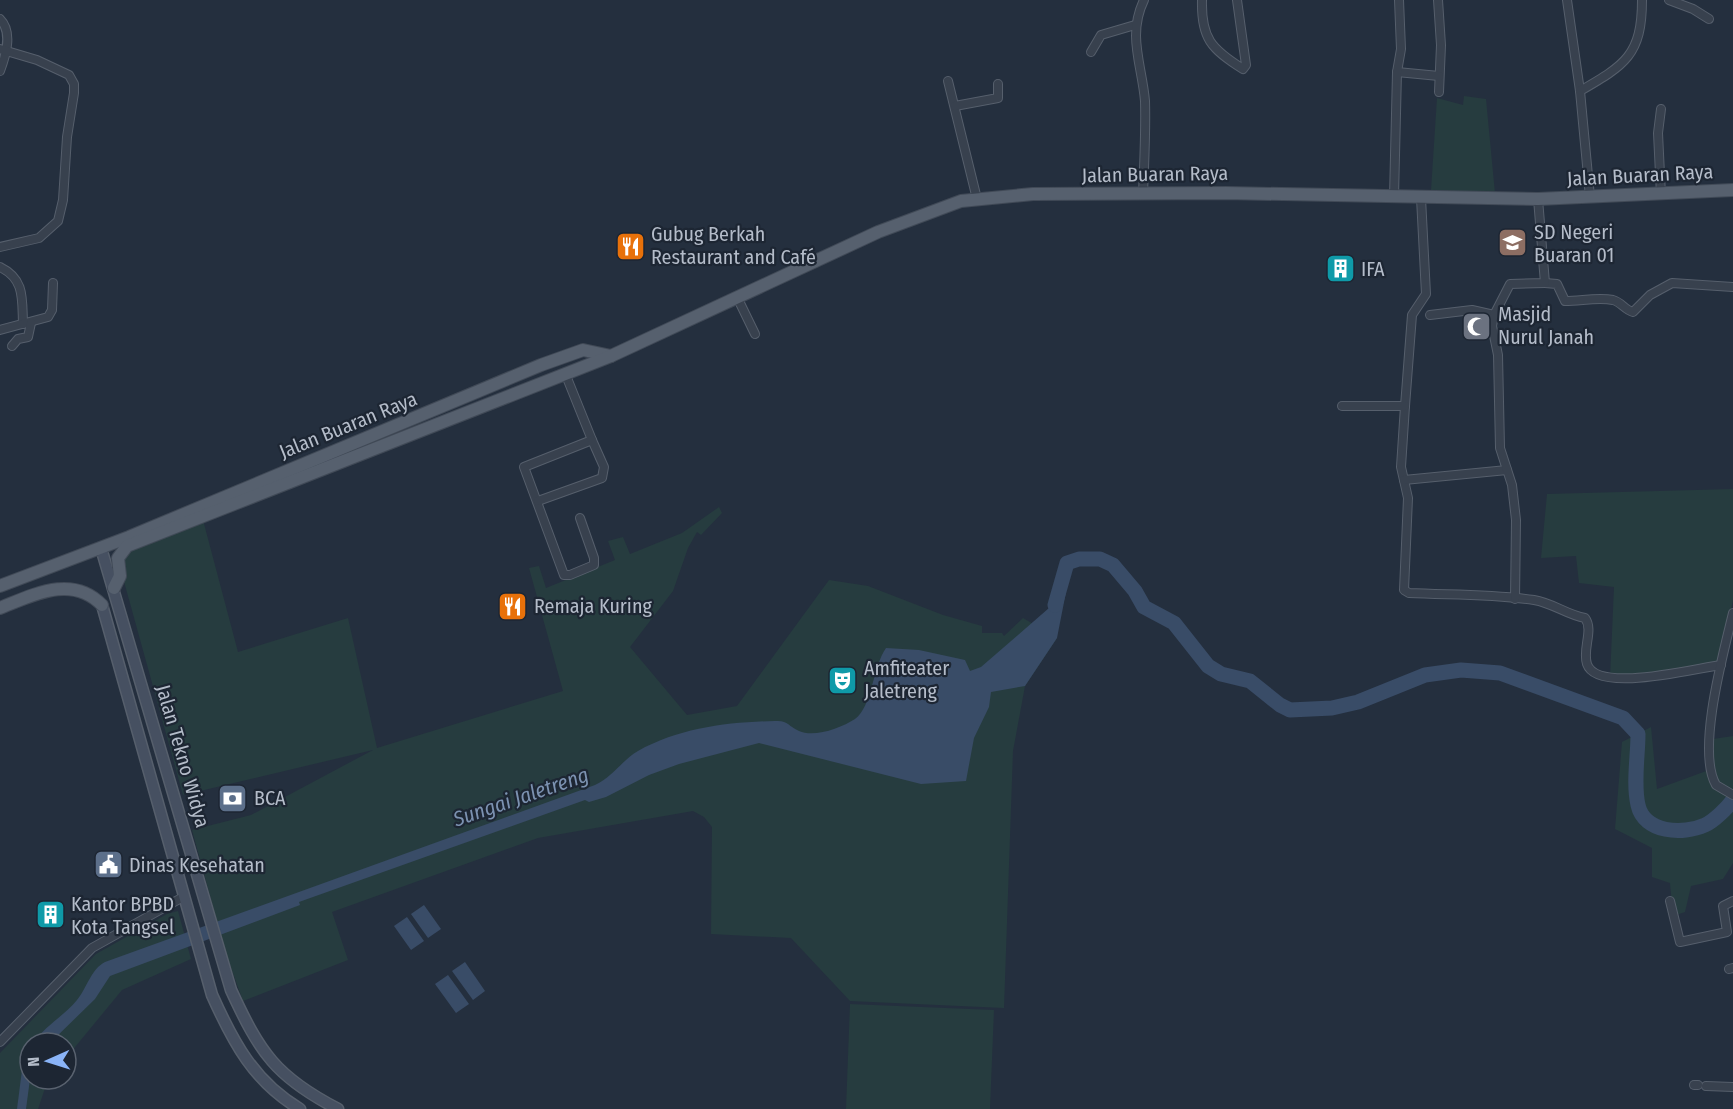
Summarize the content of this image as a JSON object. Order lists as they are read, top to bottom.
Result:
{
  "streets": {
    "main road": ["Jalan Buaran Raya", "Jalan Tekno Widya"]
  },
  "crossings": [
    ["Jalan Buaran Raya", "Jalan Tekno Widya"]
  ],
  "water": ["Sungai Jaletreng"],
  "places": {
    "school or university": ["SD Negeri Buaran 01"],
    "restaurant": ["Gubug Berkah Restaurant and Café", "Remaja Kuring"],
    "building": ["IFA", "Kantor BPBD Kota Tangsel"],
    "mosque": ["Masjid Nurul Janah"],
    "theatre": ["Amfiteater Jaletreng"],
    "bank": ["BCA"],
    "public building": ["Dinas Kesehatan"]
  },
  "north": "left"
}
